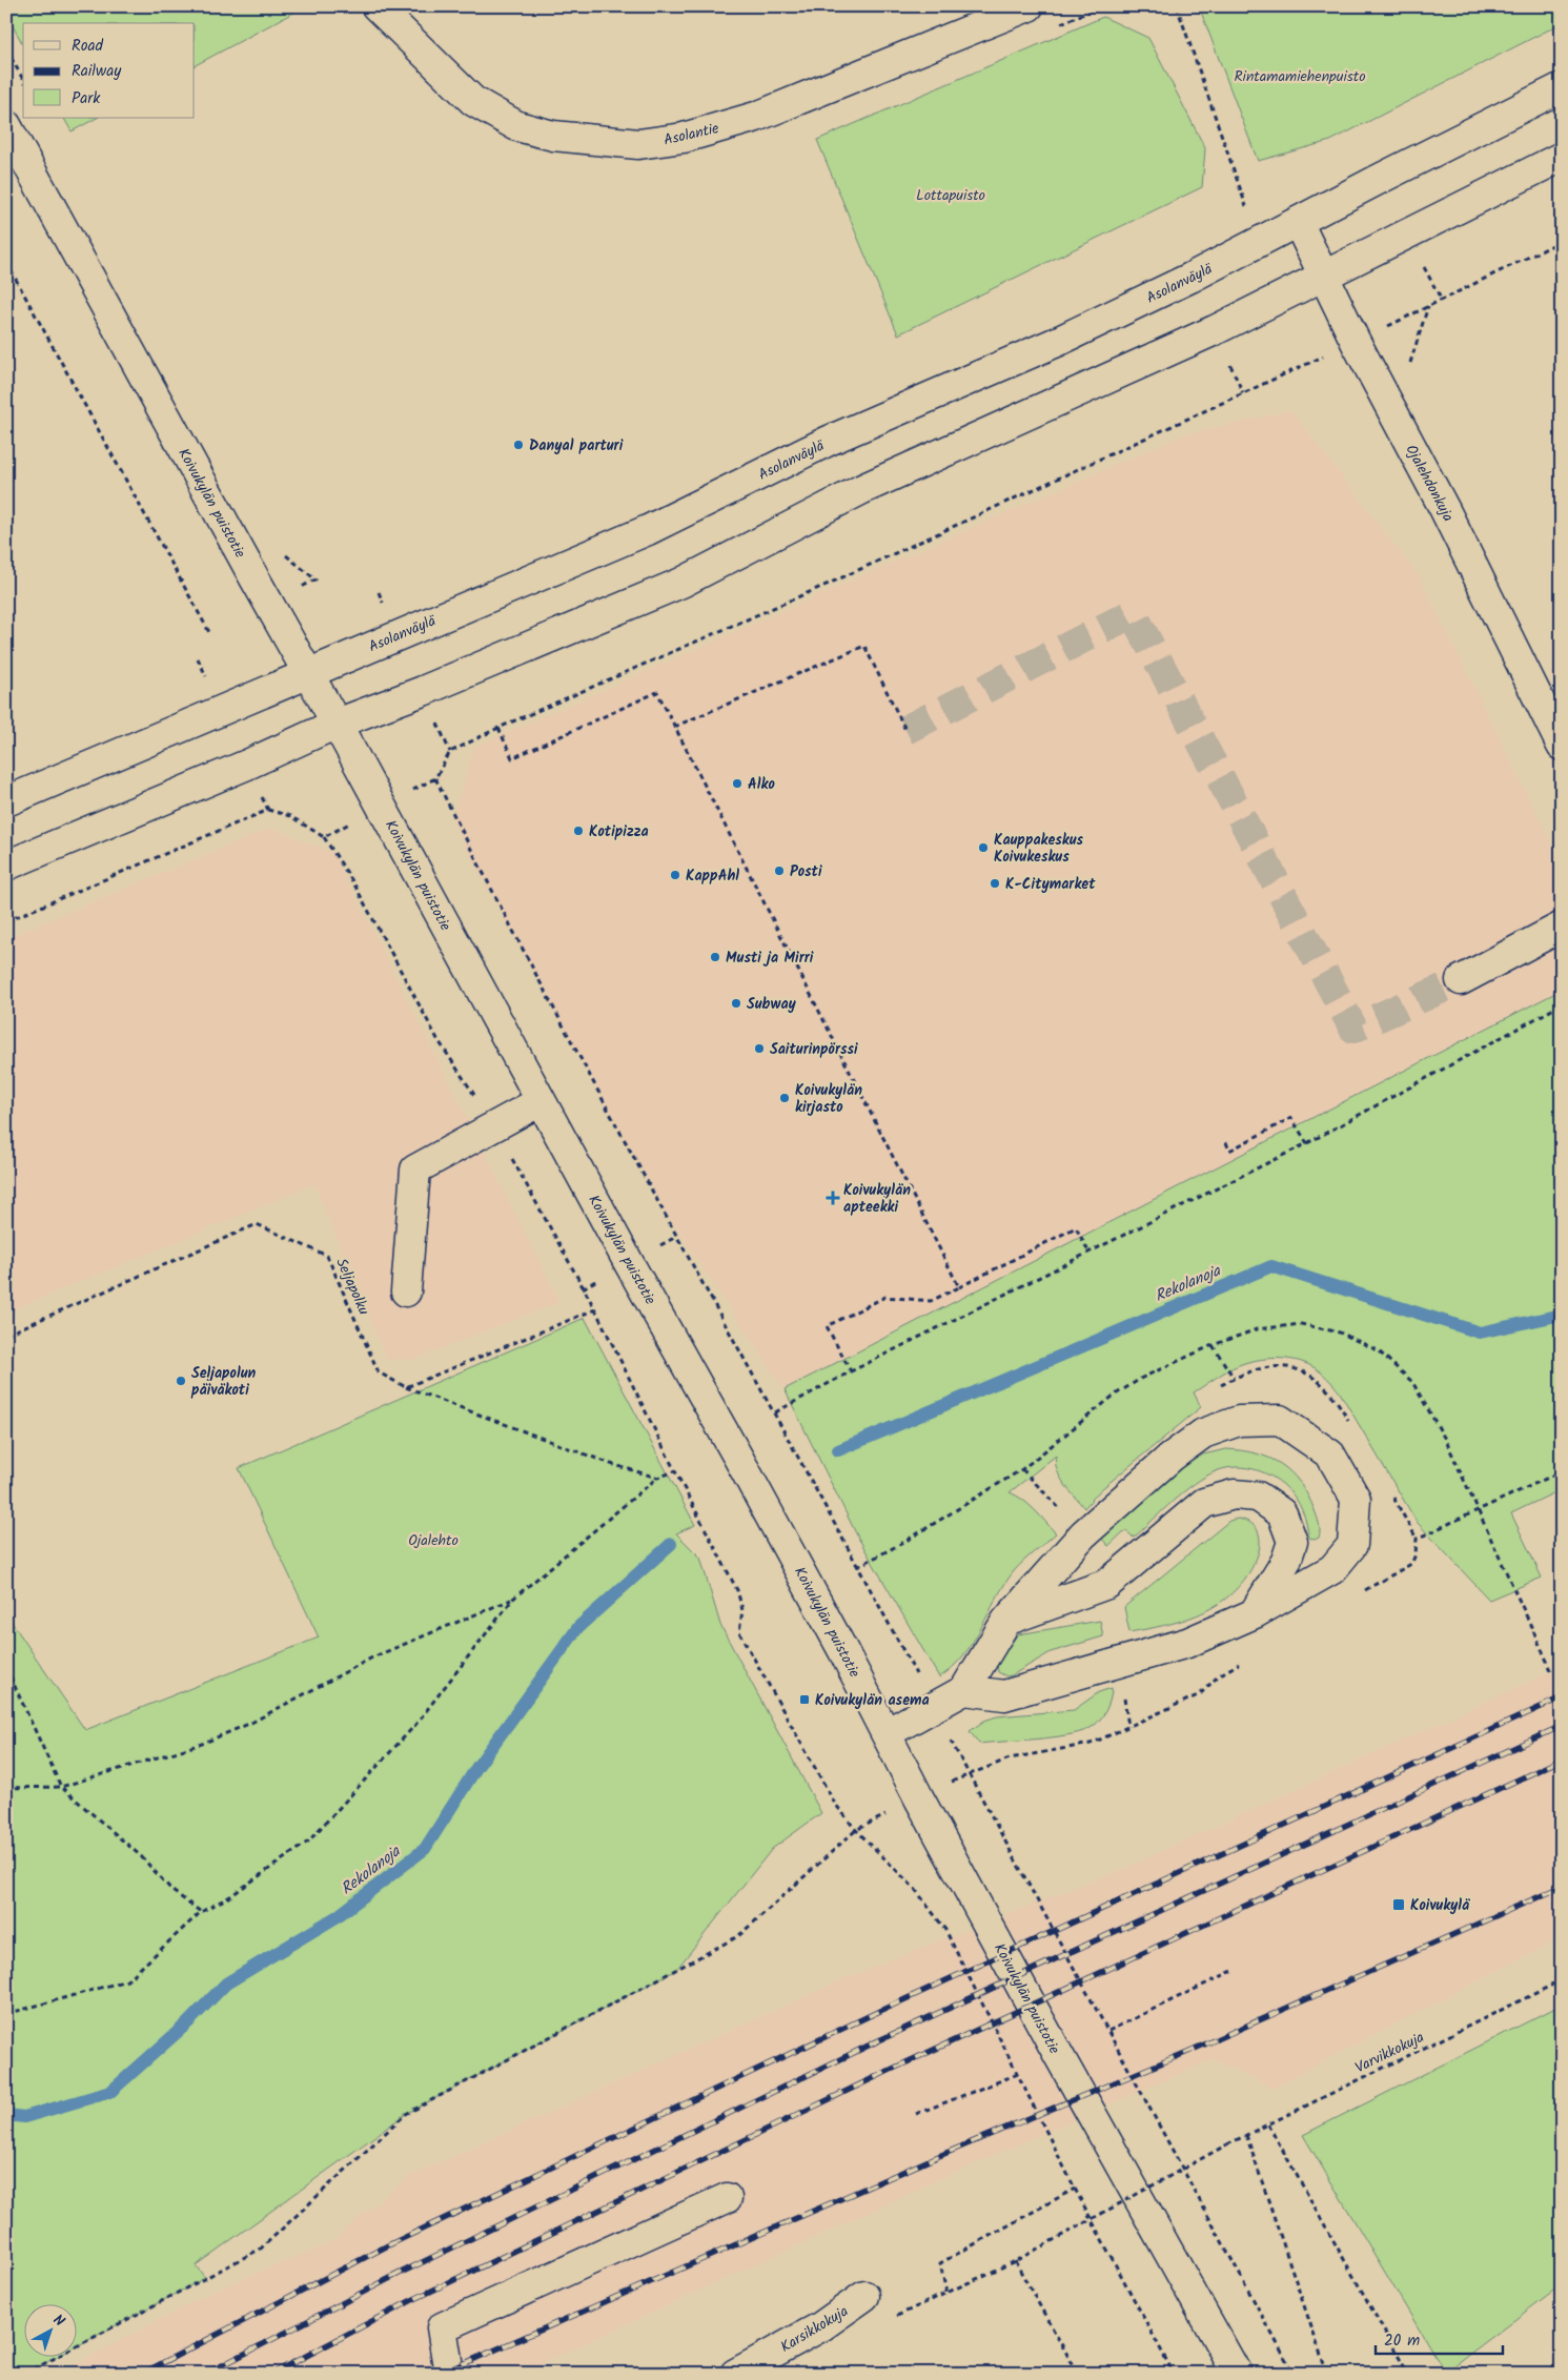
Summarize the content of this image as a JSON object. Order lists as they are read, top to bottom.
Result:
{
  "streets": {
    "street": [
      "Asolantie",
      "Asolanväylä",
      "Ojalehdonkuja",
      "Koivukylän puistotie",
      "Karsikkokuja"
    ],
    "path": ["Seljapolku", "Varvikkokuja"]
  },
  "crossings": [
    ["Asolanväylä", "Ojalehdonkuja"],
    ["Asolanväylä", "Koivukylän puistotie"]
  ],
  "water": ["Rekolanoja"],
  "parks": ["Rintamamiehenpuisto", "Lottapuisto", "Ojalehto"],
  "places": {
    "other": [
      "Danyal parturi",
      "Alko",
      "Kotipizza",
      "Kauppakeskus Koivukeskus",
      "Posti",
      "KappAhl",
      "K-Citymarket",
      "Musti ja Mirri",
      "Subway",
      "Saiturinpörssi",
      "Koivukylän kirjasto",
      "Seljapolun päiväkoti"
    ],
    "health": ["Koivukylän apteekki"],
    "transit": ["Koivukylän asema", "Koivukylä"]
  },
  "legend": ["Road", "Railway", "Park"],
  "scale_bar": "20 m",
  "north": "top right"
}
